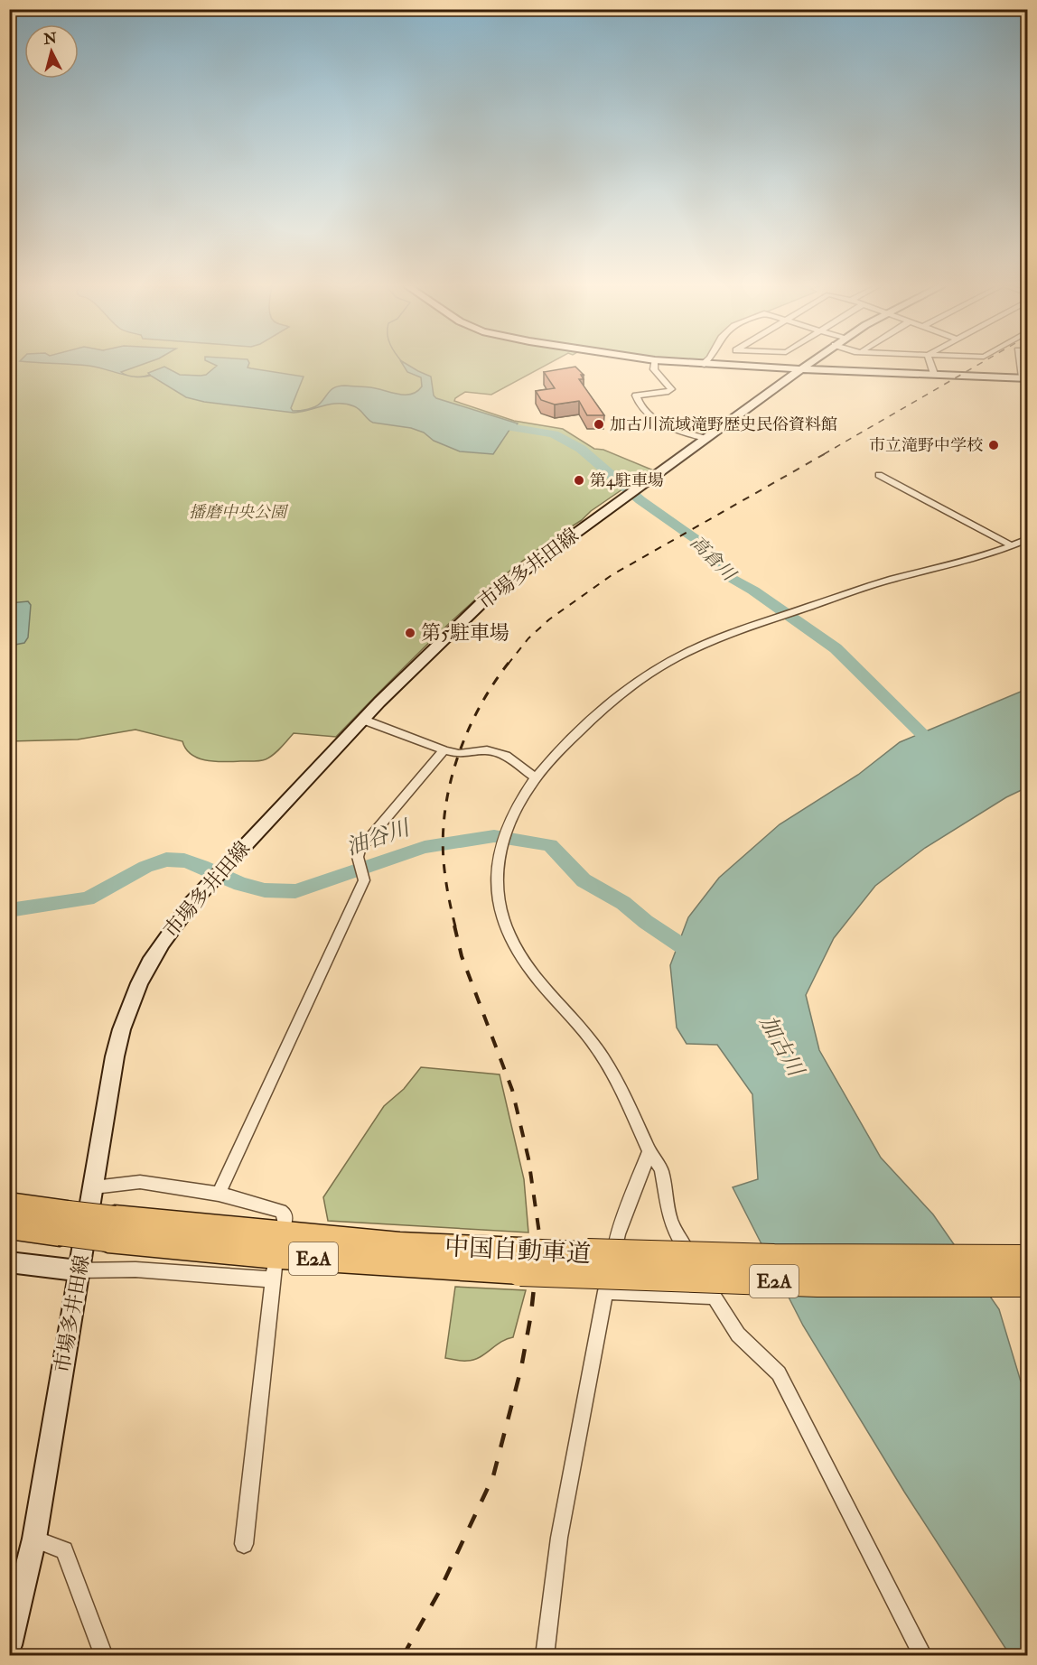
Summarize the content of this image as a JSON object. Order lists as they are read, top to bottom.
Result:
{
  "streets": {
    "highway": ["中国自動車道", "E2A"],
    "main road": ["市場多井田線"]
  },
  "water": ["高倉川", "油谷川", "加古川"],
  "parks": ["播磨中央公園"],
  "places": [
    "加古川流域滝野歴史民俗資料館",
    "市立滝野中学校",
    "第4駐車場",
    "第5駐車場"
  ],
  "north": "top"
}
